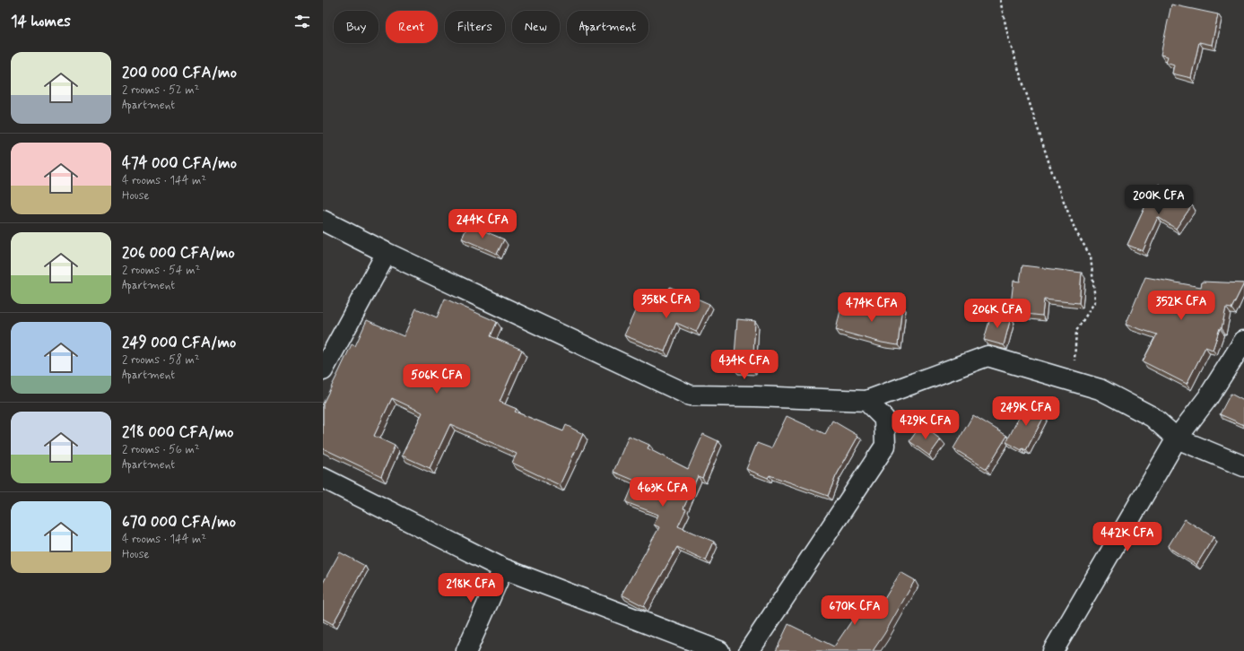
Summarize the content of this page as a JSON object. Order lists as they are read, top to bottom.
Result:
{
  "page": {
    "heading": "14 homes",
    "chip": [
      "Buy",
      "Rent",
      "Filters",
      "New",
      "Apartment"
    ],
    "list": [
      {
        "name": "200 000 CFA/mo",
        "note": "2 rooms · 52 m² · Apartment"
      },
      {
        "name": "474 000 CFA/mo",
        "note": "4 rooms · 144 m² · House"
      },
      {
        "name": "206 000 CFA/mo",
        "note": "2 rooms · 54 m² · Apartment"
      },
      {
        "name": "249 000 CFA/mo",
        "note": "2 rooms · 58 m² · Apartment"
      },
      {
        "name": "218 000 CFA/mo",
        "note": "2 rooms · 56 m² · Apartment"
      },
      {
        "name": "670 000 CFA/mo",
        "note": "4 rooms · 144 m² · House"
      }
    ],
    "price": [
      "200K CFA",
      "244K CFA",
      "358K CFA",
      "352K CFA",
      "474K CFA",
      "206K CFA",
      "434K CFA",
      "506K CFA",
      "249K CFA",
      "429K CFA",
      "463K CFA",
      "442K CFA",
      "218K CFA",
      "670K CFA"
    ]
  }
}
